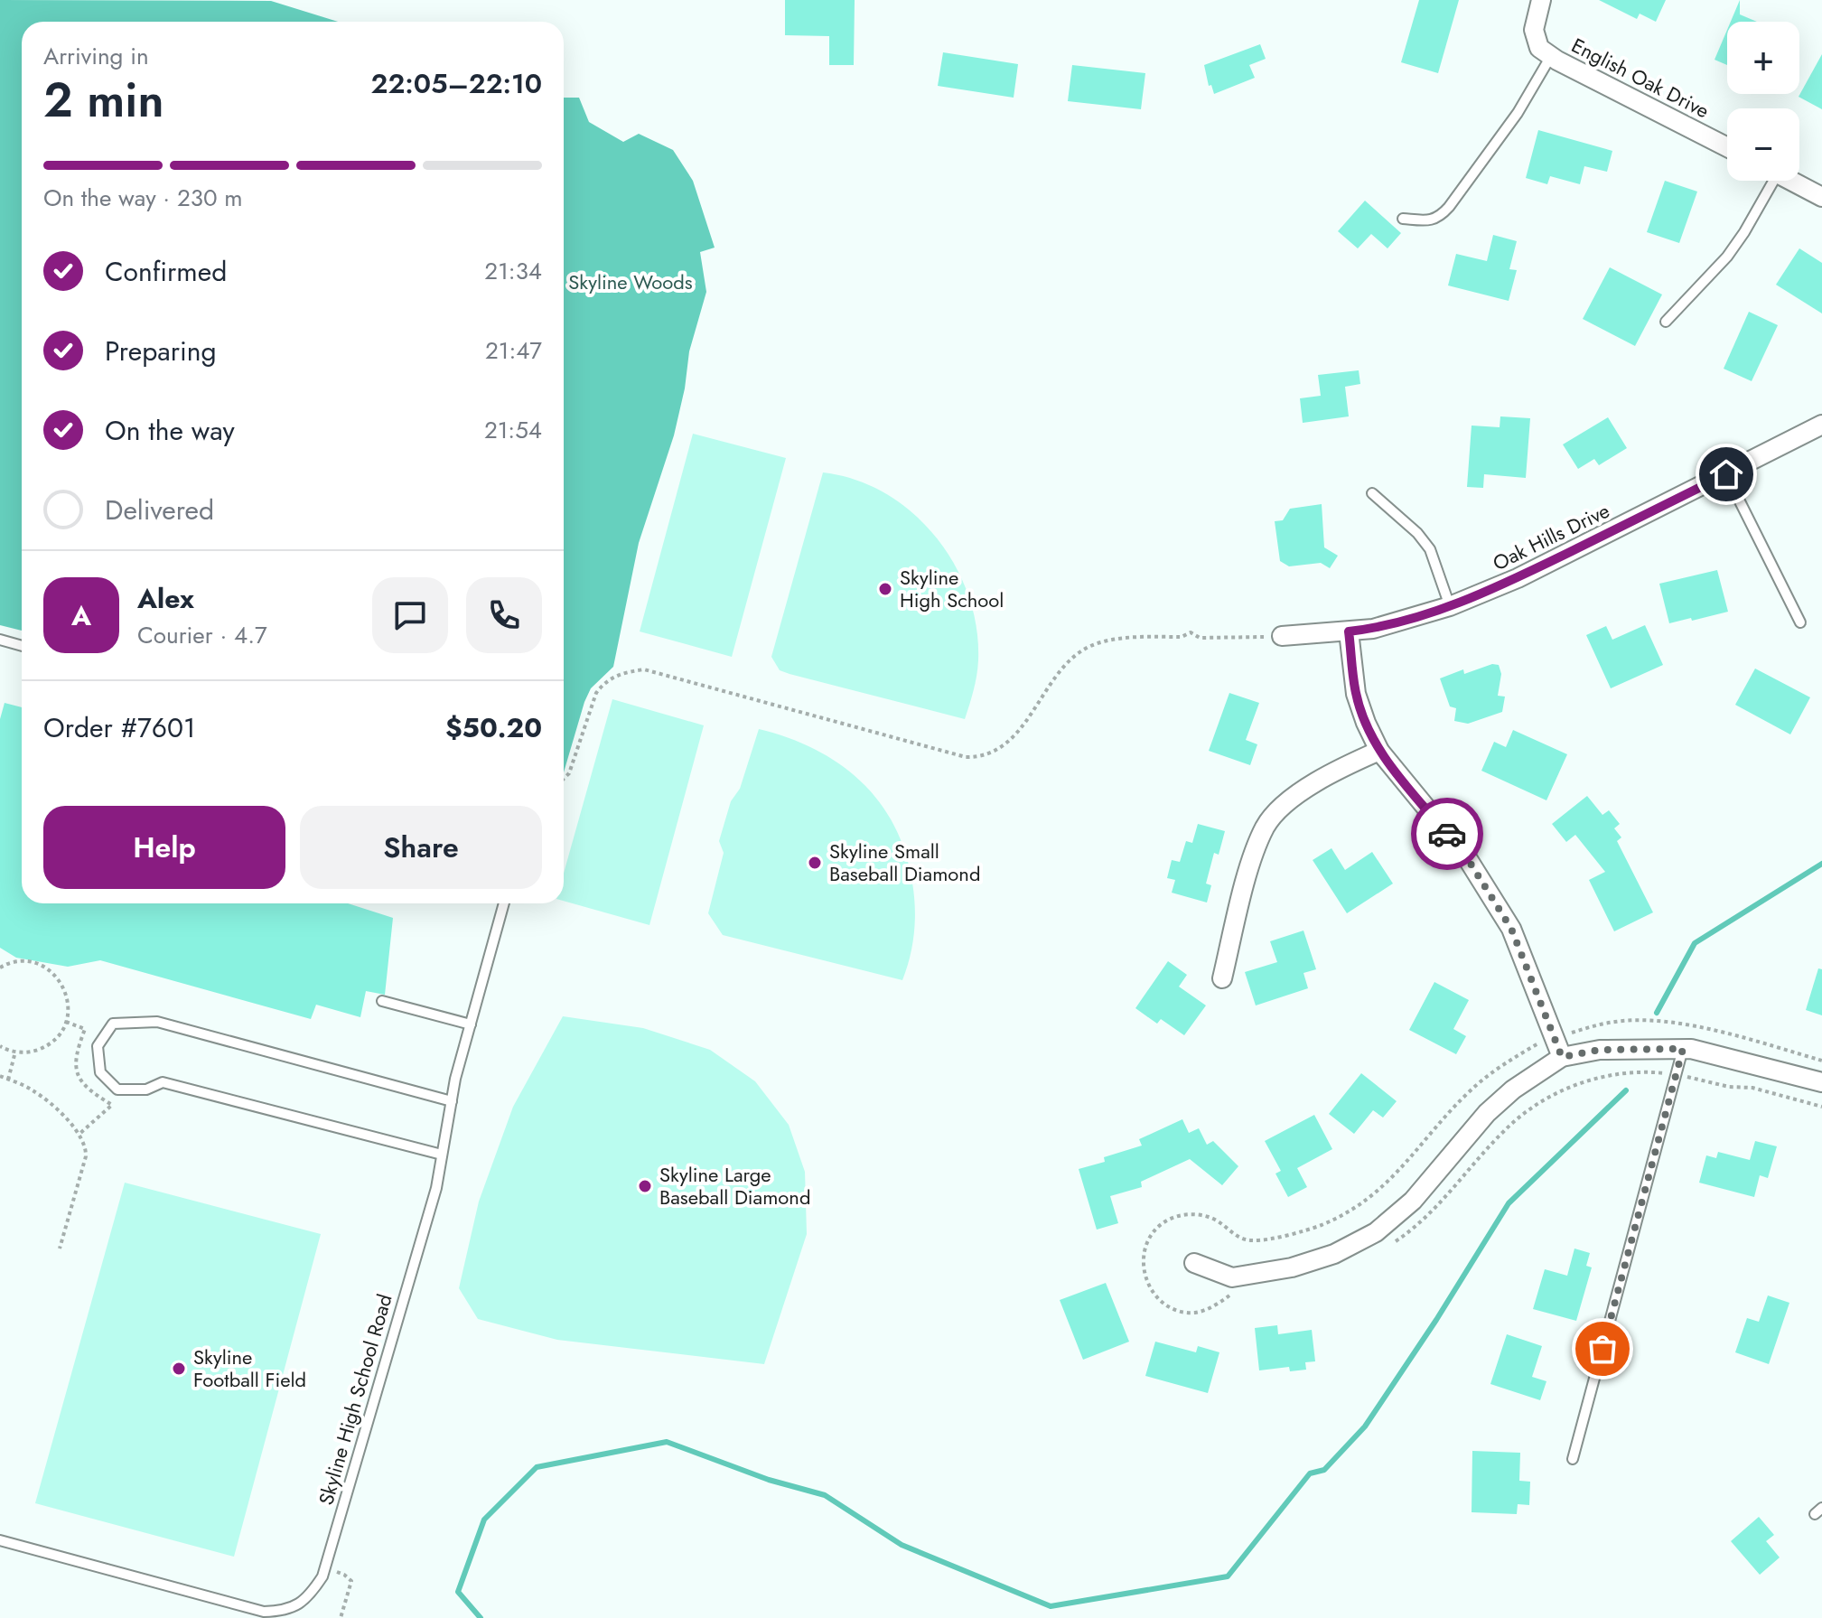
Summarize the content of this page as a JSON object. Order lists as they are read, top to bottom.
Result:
{
  "streets": {
    "street": ["English Oak Drive", "Oak Hills Drive"],
    "lane": ["Skyline High School Road"]
  },
  "parks": ["Skyline Woods"],
  "places": [
    "Skyline High School",
    "Skyline Small Baseball Diamond",
    "Skyline Large Baseball Diamond",
    "Skyline Football Field"
  ],
  "page": {
    "map_buttons": ["+", "−"],
    "heading": ["2 min", "Arriving in", "22:05–22:10"],
    "panel": [
      "Alex",
      "Courier · 4.7",
      "Order #7601",
      "$50.20"
    ],
    "bar": "On the way · 230 m",
    "list": [
      ["Confirmed", "21:34"],
      ["Preparing", "21:47"],
      ["On the way", "21:54"],
      "Delivered"
    ],
    "round": "A",
    "buttons": ["Help", "Share"]
  }
}
